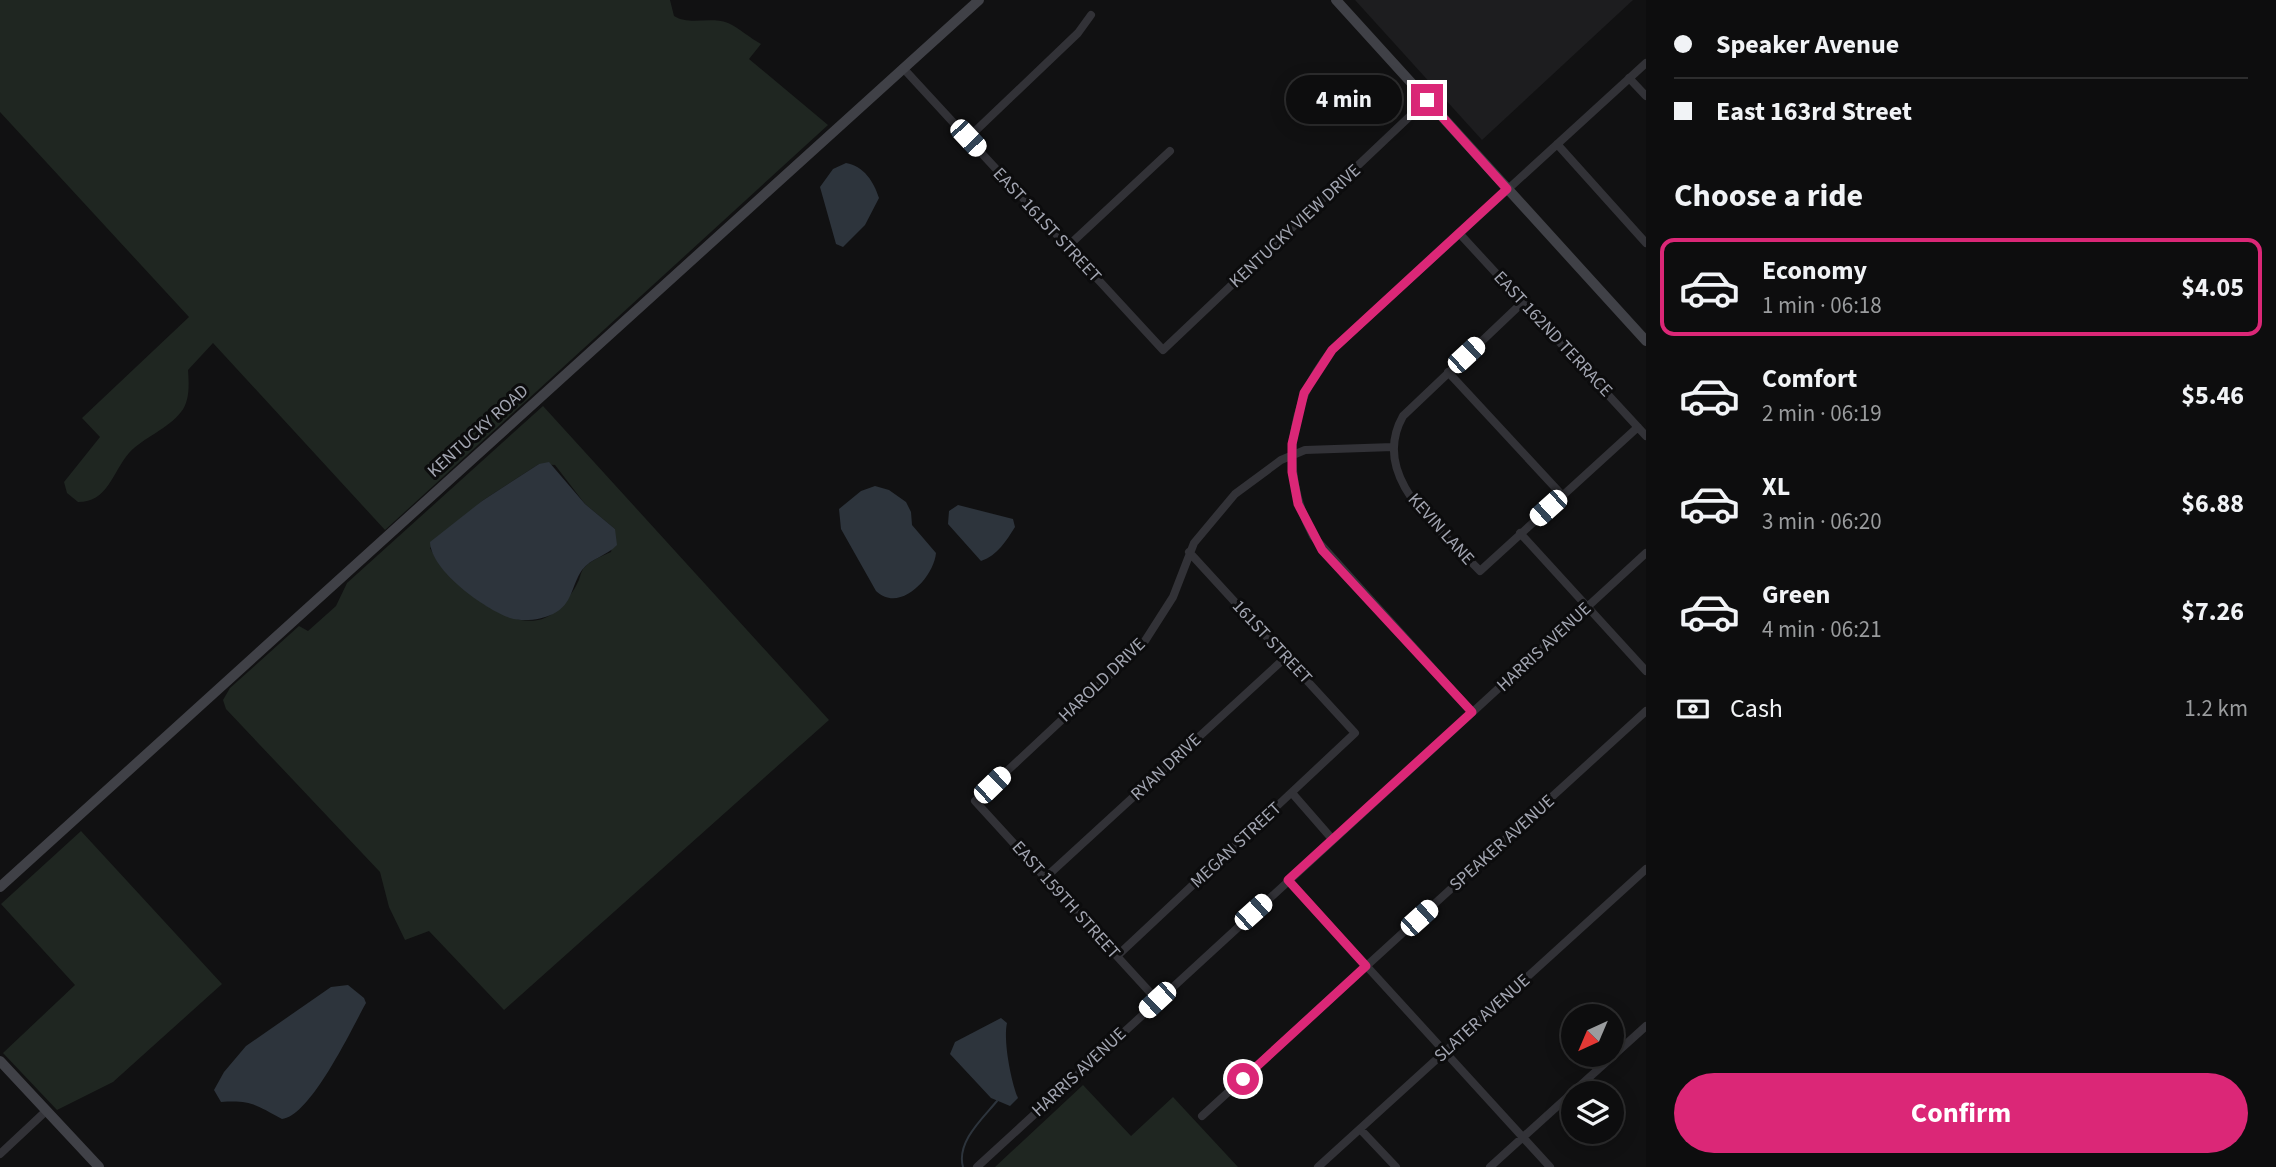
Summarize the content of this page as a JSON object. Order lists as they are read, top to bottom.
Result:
{
  "streets": {
    "street": [
      "EAST 161ST STREET",
      "KENTUCKY VIEW DRIVE",
      "EAST 162ND TERRACE",
      "KENTUCKY ROAD",
      "KEVIN LANE",
      "161ST STREET",
      "HARRIS AVENUE",
      "HAROLD DRIVE",
      "RYAN DRIVE",
      "SPEAKER AVENUE",
      "MEGAN STREET",
      "EAST 159TH STREET",
      "SLATER AVENUE"
    ]
  },
  "crossings": [
    ["EAST 161ST STREET", "KENTUCKY VIEW DRIVE"],
    ["EAST 161ST STREET", "KENTUCKY ROAD"],
    ["161ST STREET", "HAROLD DRIVE"],
    ["161ST STREET", "RYAN DRIVE"],
    ["161ST STREET", "MEGAN STREET"],
    ["HARRIS AVENUE", "EAST 159TH STREET"],
    ["HAROLD DRIVE", "EAST 159TH STREET"],
    ["RYAN DRIVE", "EAST 159TH STREET"],
    ["MEGAN STREET", "EAST 159TH STREET"]
  ],
  "north": "bottom left",
  "page": {
    "banner": ["Speaker Avenue", "East 163rd Street"],
    "bubble": "4 min",
    "heading": "Choose a ride",
    "list": [
      {
        "name": "Economy",
        "note": "1 min · 06:18",
        "value": "$4.05"
      },
      {
        "name": "Comfort",
        "note": "2 min · 06:19",
        "value": "$5.46"
      },
      {
        "name": "XL",
        "note": "3 min · 06:20",
        "value": "$6.88"
      },
      {
        "name": "Green",
        "note": "4 min · 06:21",
        "value": "$7.26"
      }
    ],
    "pay": ["Cash", "1.2 km"],
    "buttons": "Confirm"
  }
}
